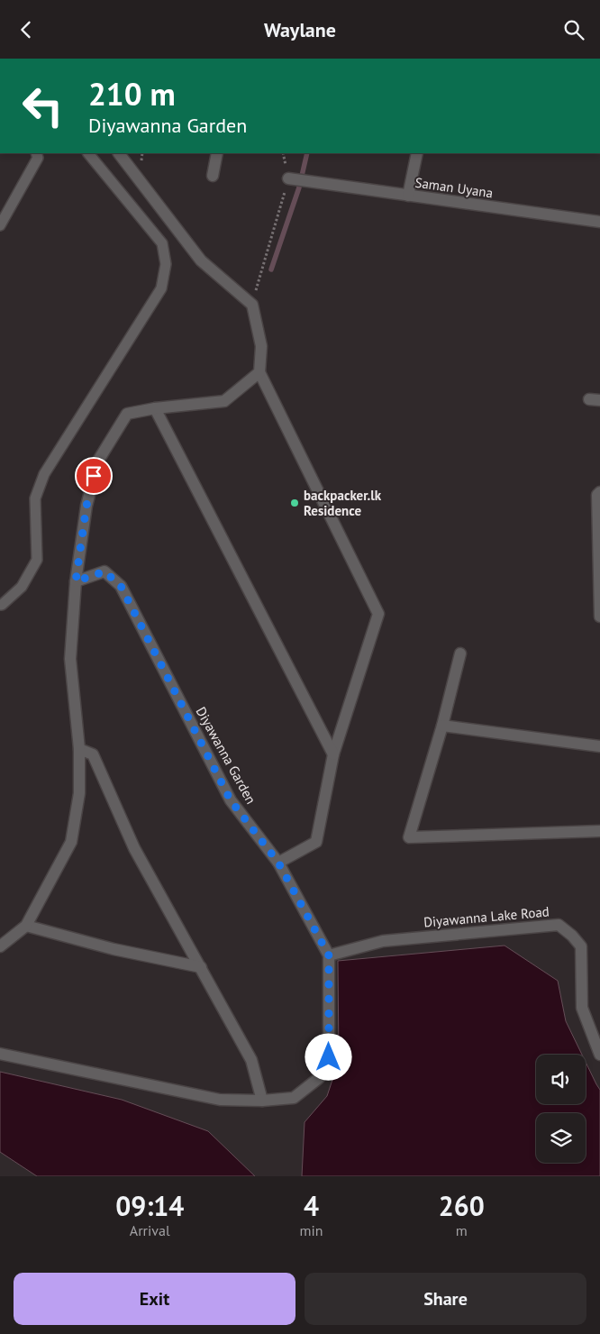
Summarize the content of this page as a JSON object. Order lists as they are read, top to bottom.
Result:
{
  "streets": {
    "street": ["Saman Uyana", "Diyawanna Garden", "Diyawanna Lake Road"]
  },
  "crossings": [
    ["Diyawanna Garden", "Diyawanna Lake Road"]
  ],
  "places": ["backpacker.lk Residence"],
  "page": {
    "header": "Waylane",
    "turn": ["210 m", "Diyawanna Garden"],
    "eta": [
      "09:14",
      "Arrival",
      "4",
      "min",
      "260",
      "m"
    ],
    "buttons": ["Exit", "Share"]
  }
}
